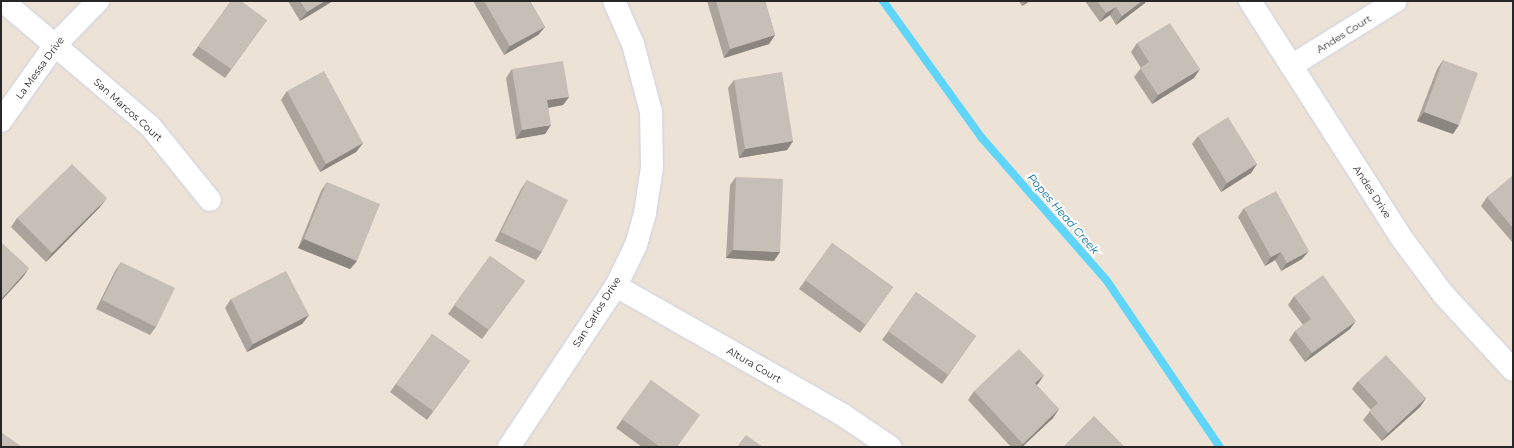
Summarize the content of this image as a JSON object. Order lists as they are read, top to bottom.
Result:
{
  "streets": {
    "street": [
      "Andes Court",
      "La Messa Drive",
      "San Marcos Court",
      "Andes Drive",
      "San Carlos Drive",
      "Altura Court"
    ]
  },
  "crossings": [
    ["Andes Court", "Andes Drive"],
    ["La Messa Drive", "San Marcos Court"],
    ["San Carlos Drive", "Altura Court"]
  ],
  "water": ["Popes Head Creek"]
}
